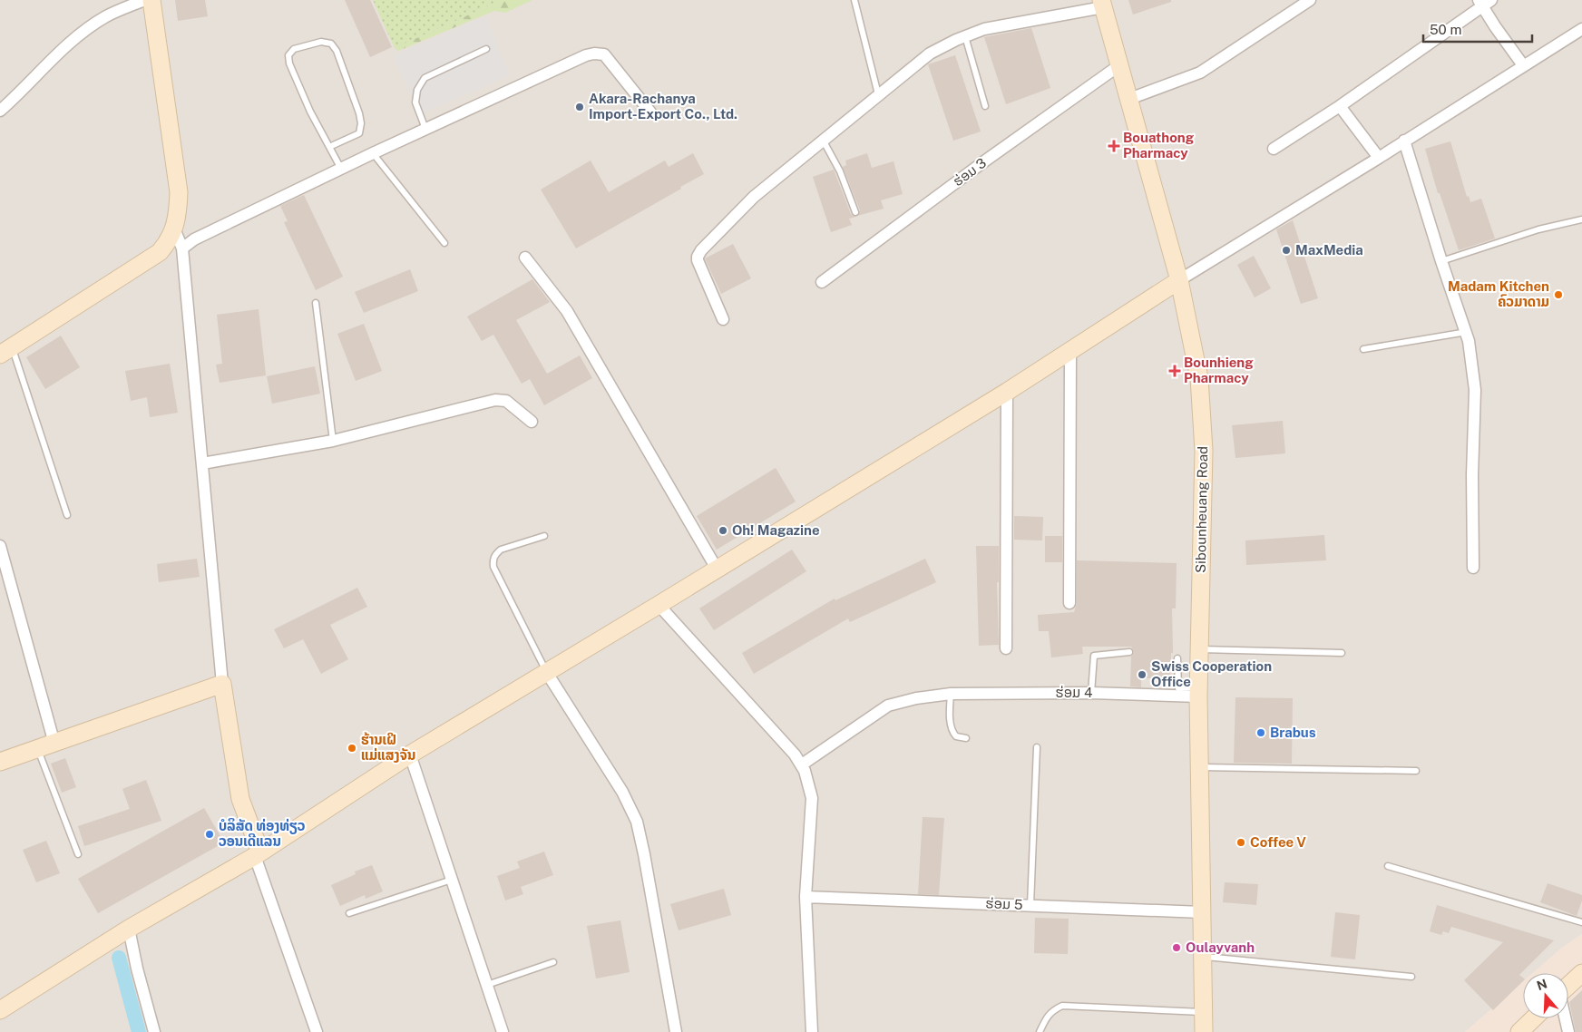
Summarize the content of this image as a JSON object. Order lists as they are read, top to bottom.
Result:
{
  "streets": {
    "street": [
      "ຮ່ອມ 3",
      "Sibounheuang Road",
      "ຮ່ອມ 4",
      "ຮ່ອມ 5"
    ]
  },
  "crossings": [
    ["ຮ່ອມ 3", "Sibounheuang Road"],
    ["Sibounheuang Road", "ຮ່ອມ 4"],
    ["Sibounheuang Road", "ຮ່ອມ 5"]
  ],
  "places": {
    "other": [
      "Akara-Rachanya Import-Export Co., Ltd.",
      "MaxMedia",
      "Madam Kitchen ຄົວມາດາມ",
      "Oh! Magazine",
      "Swiss Cooperation Office",
      "Brabus",
      "ຮ້ານເຝີ ແມ່ແສງຈັນ",
      "ບໍລິສັດ ທ່ອງທ່ຽວ ວອນເດີແລນ",
      "Coffee V",
      "Oulayvanh"
    ],
    "health": ["Bouathong Pharmacy", "Bounhieng Pharmacy"]
  },
  "scale_bar": "50 m",
  "north": "top"
}
